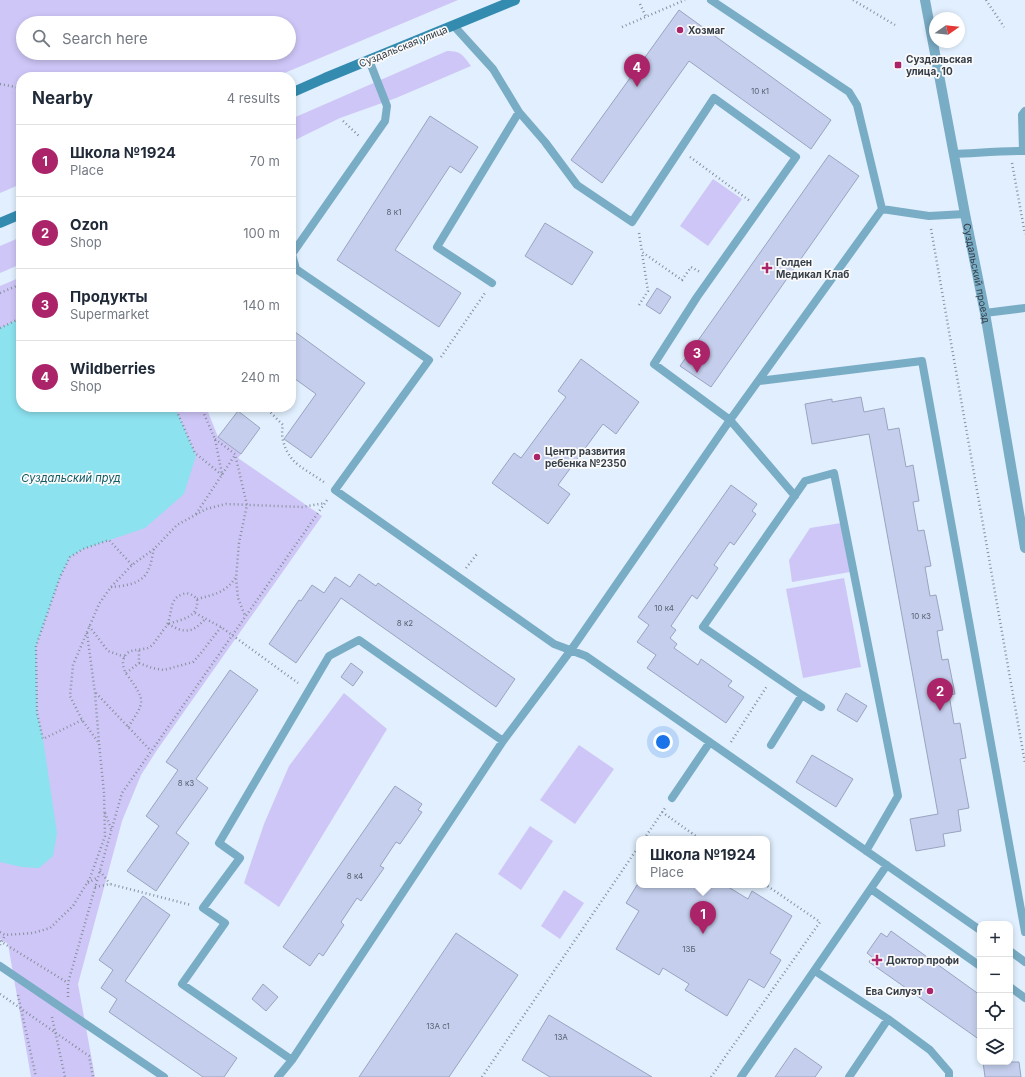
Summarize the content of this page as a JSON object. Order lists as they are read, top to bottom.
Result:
{
  "streets": {
    "street": ["Суздальская улица", "Суздальский проезд"]
  },
  "water": ["Суздальский пруд"],
  "places": {
    "other": ["Хозмаг", "Центр развития ребенка №2350", "Ева Силуэт"],
    "transit": ["Суздальская улица, 10"],
    "health": ["Голден Медикал Клаб", "Доктор профи"]
  },
  "house_numbers": [
    "10 к1",
    "8 к1",
    "10 к4",
    "10 к3",
    "8 к2",
    "8 к3",
    "8 к4",
    "13Б",
    "13A c1",
    "13А"
  ],
  "north": "right",
  "page": {
    "search": "Search here",
    "pins": [
      "4",
      "3",
      "2",
      "1"
    ],
    "heading": ["Nearby", "4 results"],
    "list": [
      {
        "mark": "1",
        "name": "Школа №1924",
        "note": "Place",
        "value": "70 m"
      },
      {
        "mark": "2",
        "name": "Ozon",
        "note": "Shop",
        "value": "100 m"
      },
      {
        "mark": "3",
        "name": "Продукты",
        "note": "Supermarket",
        "value": "140 m"
      },
      {
        "mark": "4",
        "name": "Wildberries",
        "note": "Shop",
        "value": "240 m"
      }
    ],
    "popup": ["Школа №1924", "Place"],
    "map_buttons": ["+", "−"]
  }
}
